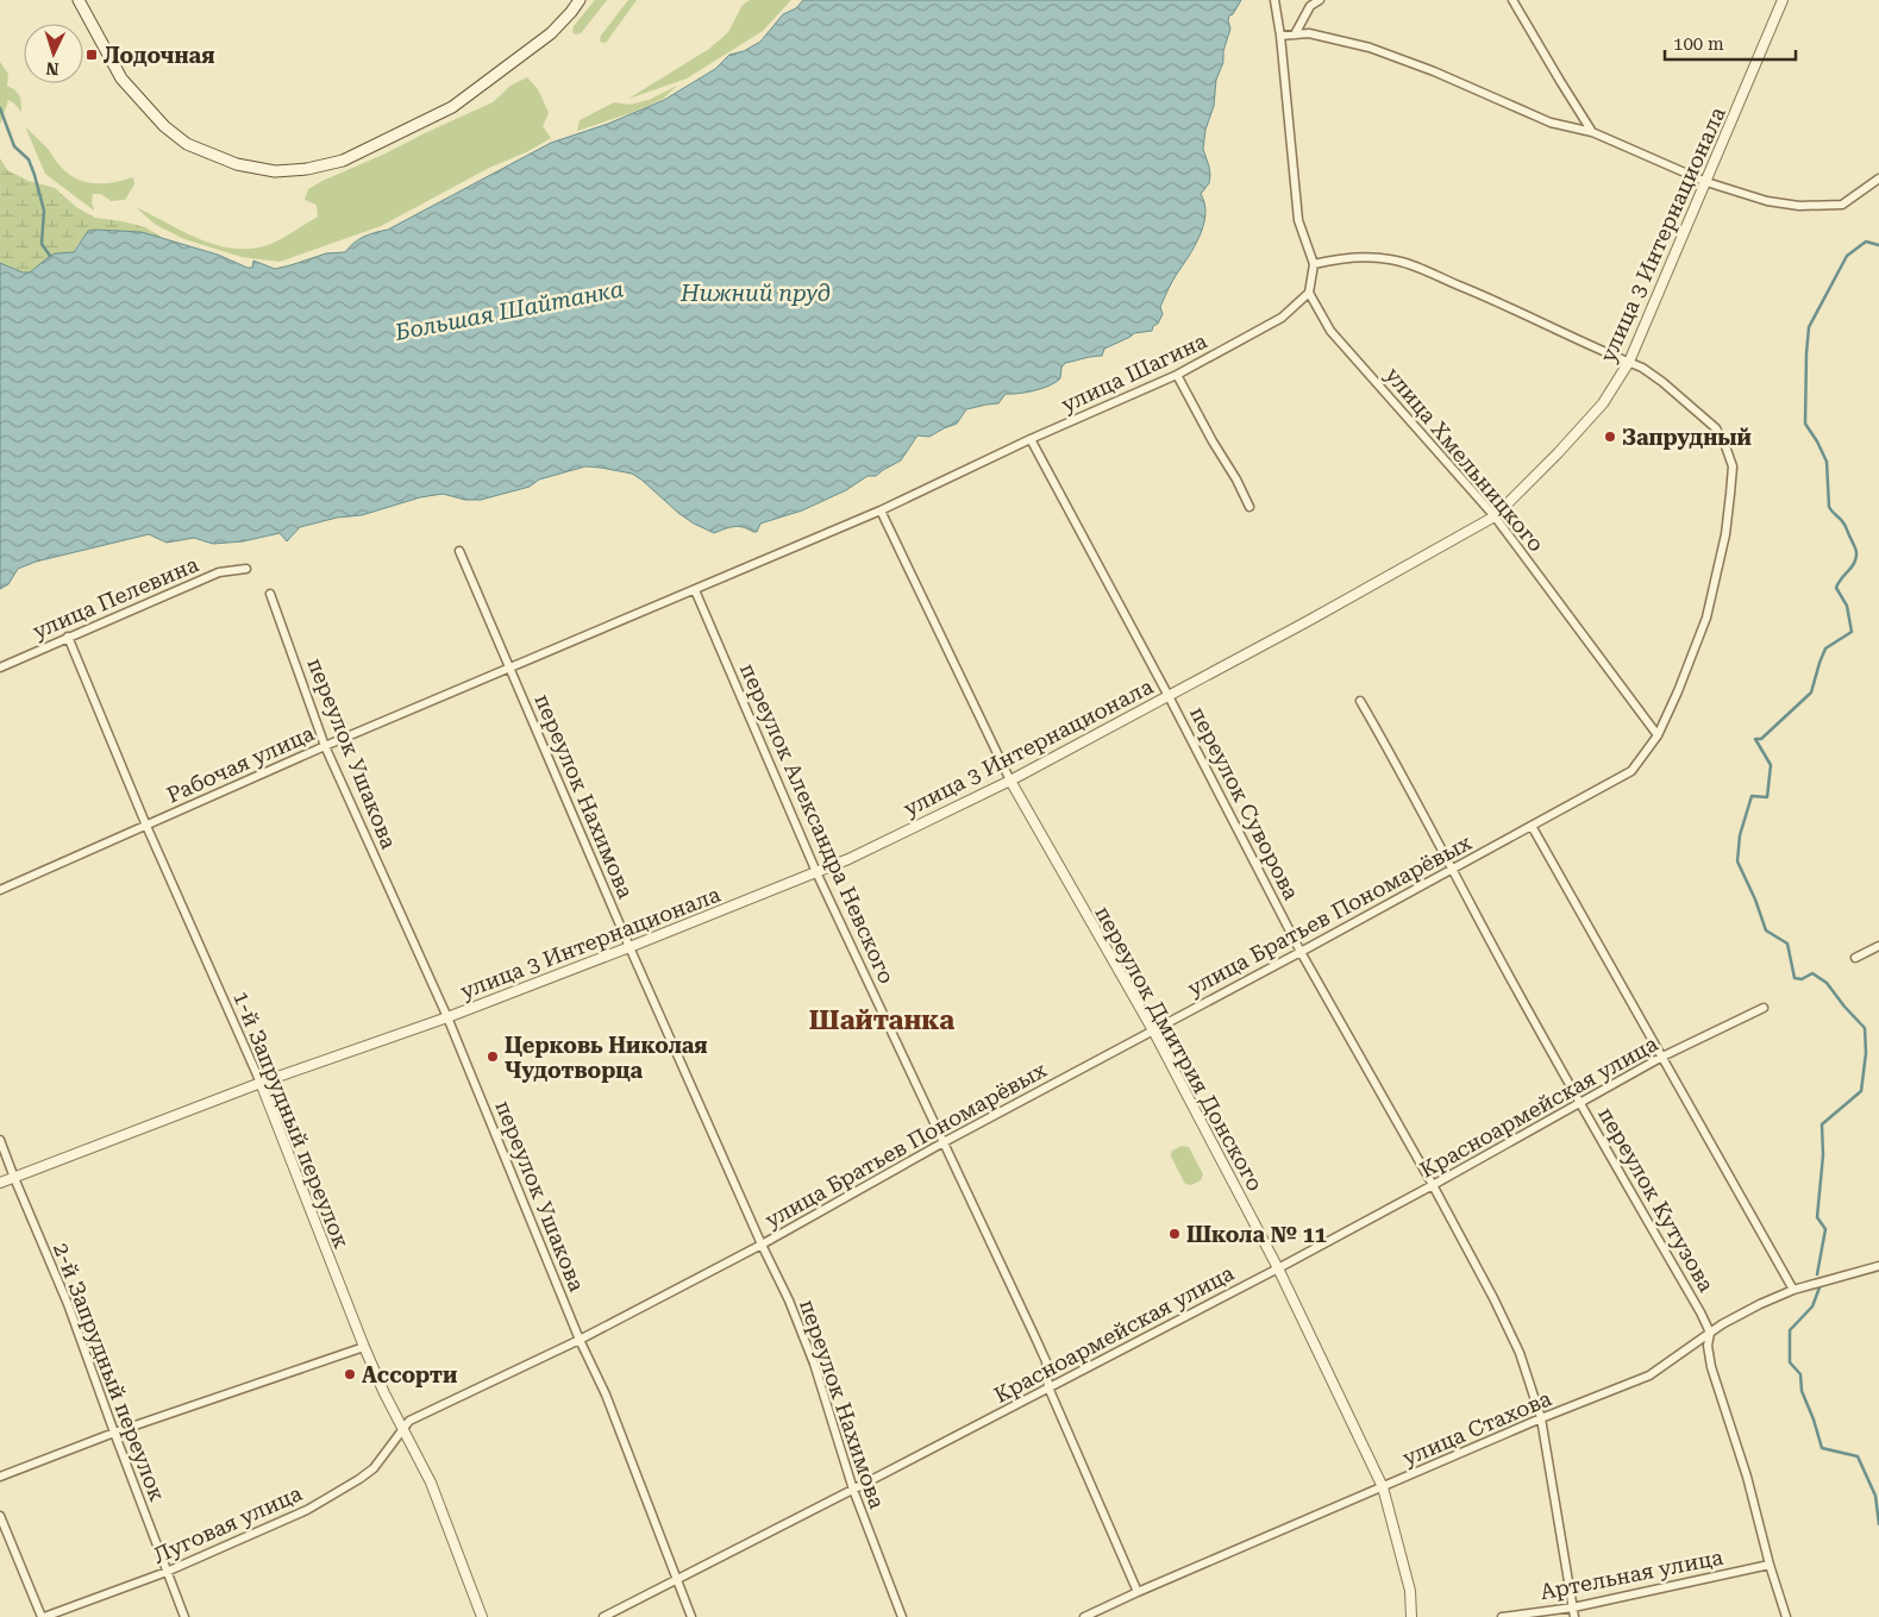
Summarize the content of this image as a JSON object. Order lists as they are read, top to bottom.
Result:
{
  "streets": {
    "street": [
      "улица 3 Интернационала",
      "улица Шагина",
      "улица Хмельницкого",
      "улица Пелевина",
      "переулок Ушакова",
      "Рабочая улица",
      "переулок Нахимова",
      "переулок Суворова",
      "переулок Александра Невского",
      "улица Братьев Пономарёвых",
      "переулок Дмитрия Донского",
      "Красноармейская улица",
      "1-й Запрудный переулок",
      "переулок Кутузова",
      "2-й Запрудный переулок",
      "улица Стахова",
      "Луговая улица",
      "Артельная улица"
    ]
  },
  "crossings": [
    ["улица 3 Интернационала", "улица Хмельницкого"],
    ["улица 3 Интернационала", "переулок Ушакова"],
    ["улица 3 Интернационала", "переулок Нахимова"],
    ["улица 3 Интернационала", "переулок Суворова"],
    ["улица 3 Интернационала", "переулок Александра Невского"],
    ["улица 3 Интернационала", "улица Братьев Пономарёвых"],
    ["улица 3 Интернационала", "переулок Дмитрия Донского"],
    ["улица 3 Интернационала", "1-й Запрудный переулок"],
    ["улица 3 Интернационала", "2-й Запрудный переулок"],
    ["улица Шагина", "улица Хмельницкого"],
    ["улица Шагина", "Рабочая улица"],
    ["улица Шагина", "переулок Суворова"],
    ["улица Шагина", "переулок Александра Невского"],
    ["улица Шагина", "переулок Дмитрия Донского"],
    ["улица Хмельницкого", "улица Братьев Пономарёвых"],
    ["улица Пелевина", "1-й Запрудный переулок"],
    ["переулок Ушакова", "Рабочая улица"],
    ["переулок Ушакова", "улица Братьев Пономарёвых"],
    ["переулок Ушакова", "Красноармейская улица"],
    ["Рабочая улица", "переулок Нахимова"],
    ["Рабочая улица", "переулок Александра Невского"],
    ["Рабочая улица", "1-й Запрудный переулок"],
    ["переулок Нахимова", "улица Братьев Пономарёвых"],
    ["переулок Нахимова", "Красноармейская улица"],
    ["переулок Суворова", "улица Братьев Пономарёвых"],
    ["переулок Суворова", "Красноармейская улица"],
    ["переулок Суворова", "улица Стахова"],
    ["переулок Суворова", "Артельная улица"],
    ["переулок Александра Невского", "улица Братьев Пономарёвых"],
    ["переулок Александра Невского", "Красноармейская улица"],
    ["переулок Александра Невского", "улица Стахова"],
    ["улица Братьев Пономарёвых", "переулок Дмитрия Донского"],
    ["улица Братьев Пономарёвых", "1-й Запрудный переулок"],
    ["улица Братьев Пономарёвых", "переулок Кутузова"],
    ["улица Братьев Пономарёвых", "Луговая улица"],
    ["переулок Дмитрия Донского", "Красноармейская улица"],
    ["переулок Дмитрия Донского", "улица Стахова"],
    ["Красноармейская улица", "переулок Кутузова"],
    ["1-й Запрудный переулок", "Луговая улица"],
    ["переулок Кутузова", "улица Стахова"],
    ["переулок Кутузова", "Артельная улица"],
    ["2-й Запрудный переулок", "Луговая улица"]
  ],
  "districts": ["Шайтанка"],
  "water": ["Нижний пруд", "Большая Шайтанка"],
  "places": {
    "transit": ["Лодочная"],
    "other": [
      "Запрудный",
      "Церковь Николая Чудотворца",
      "Школа № 11",
      "Ассорти"
    ]
  },
  "scale_bar": "100 m",
  "north": "bottom"
}
